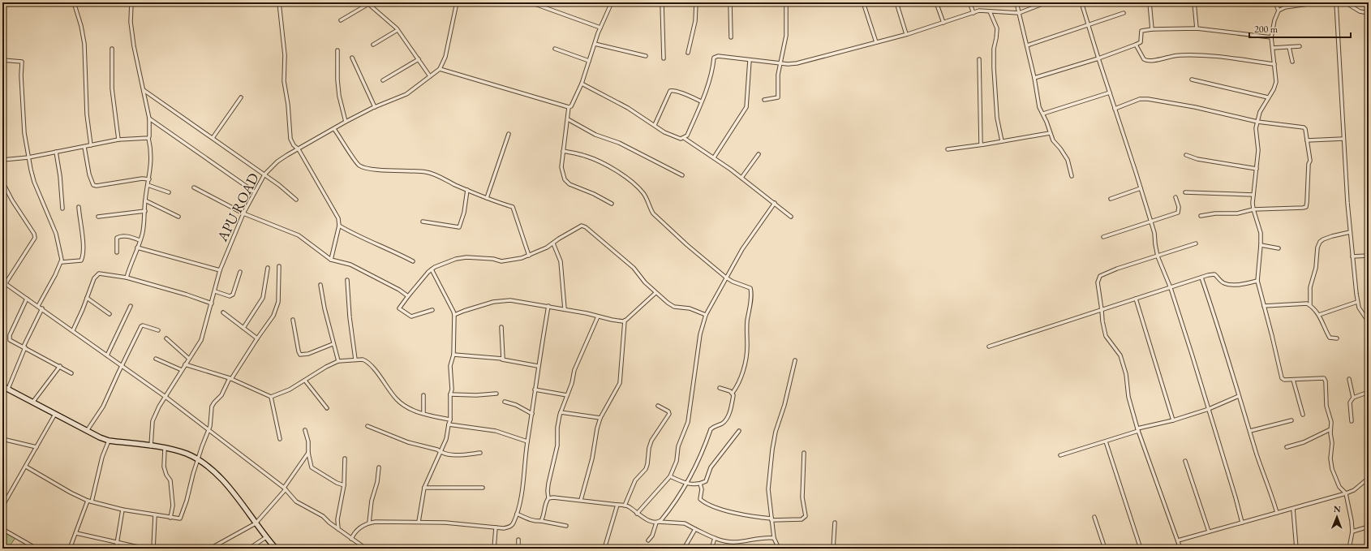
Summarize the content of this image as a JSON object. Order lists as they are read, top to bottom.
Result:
{
  "streets": {
    "street": ["APU ROAD"]
  },
  "scale_bar": "200 m",
  "north": "top"
}
